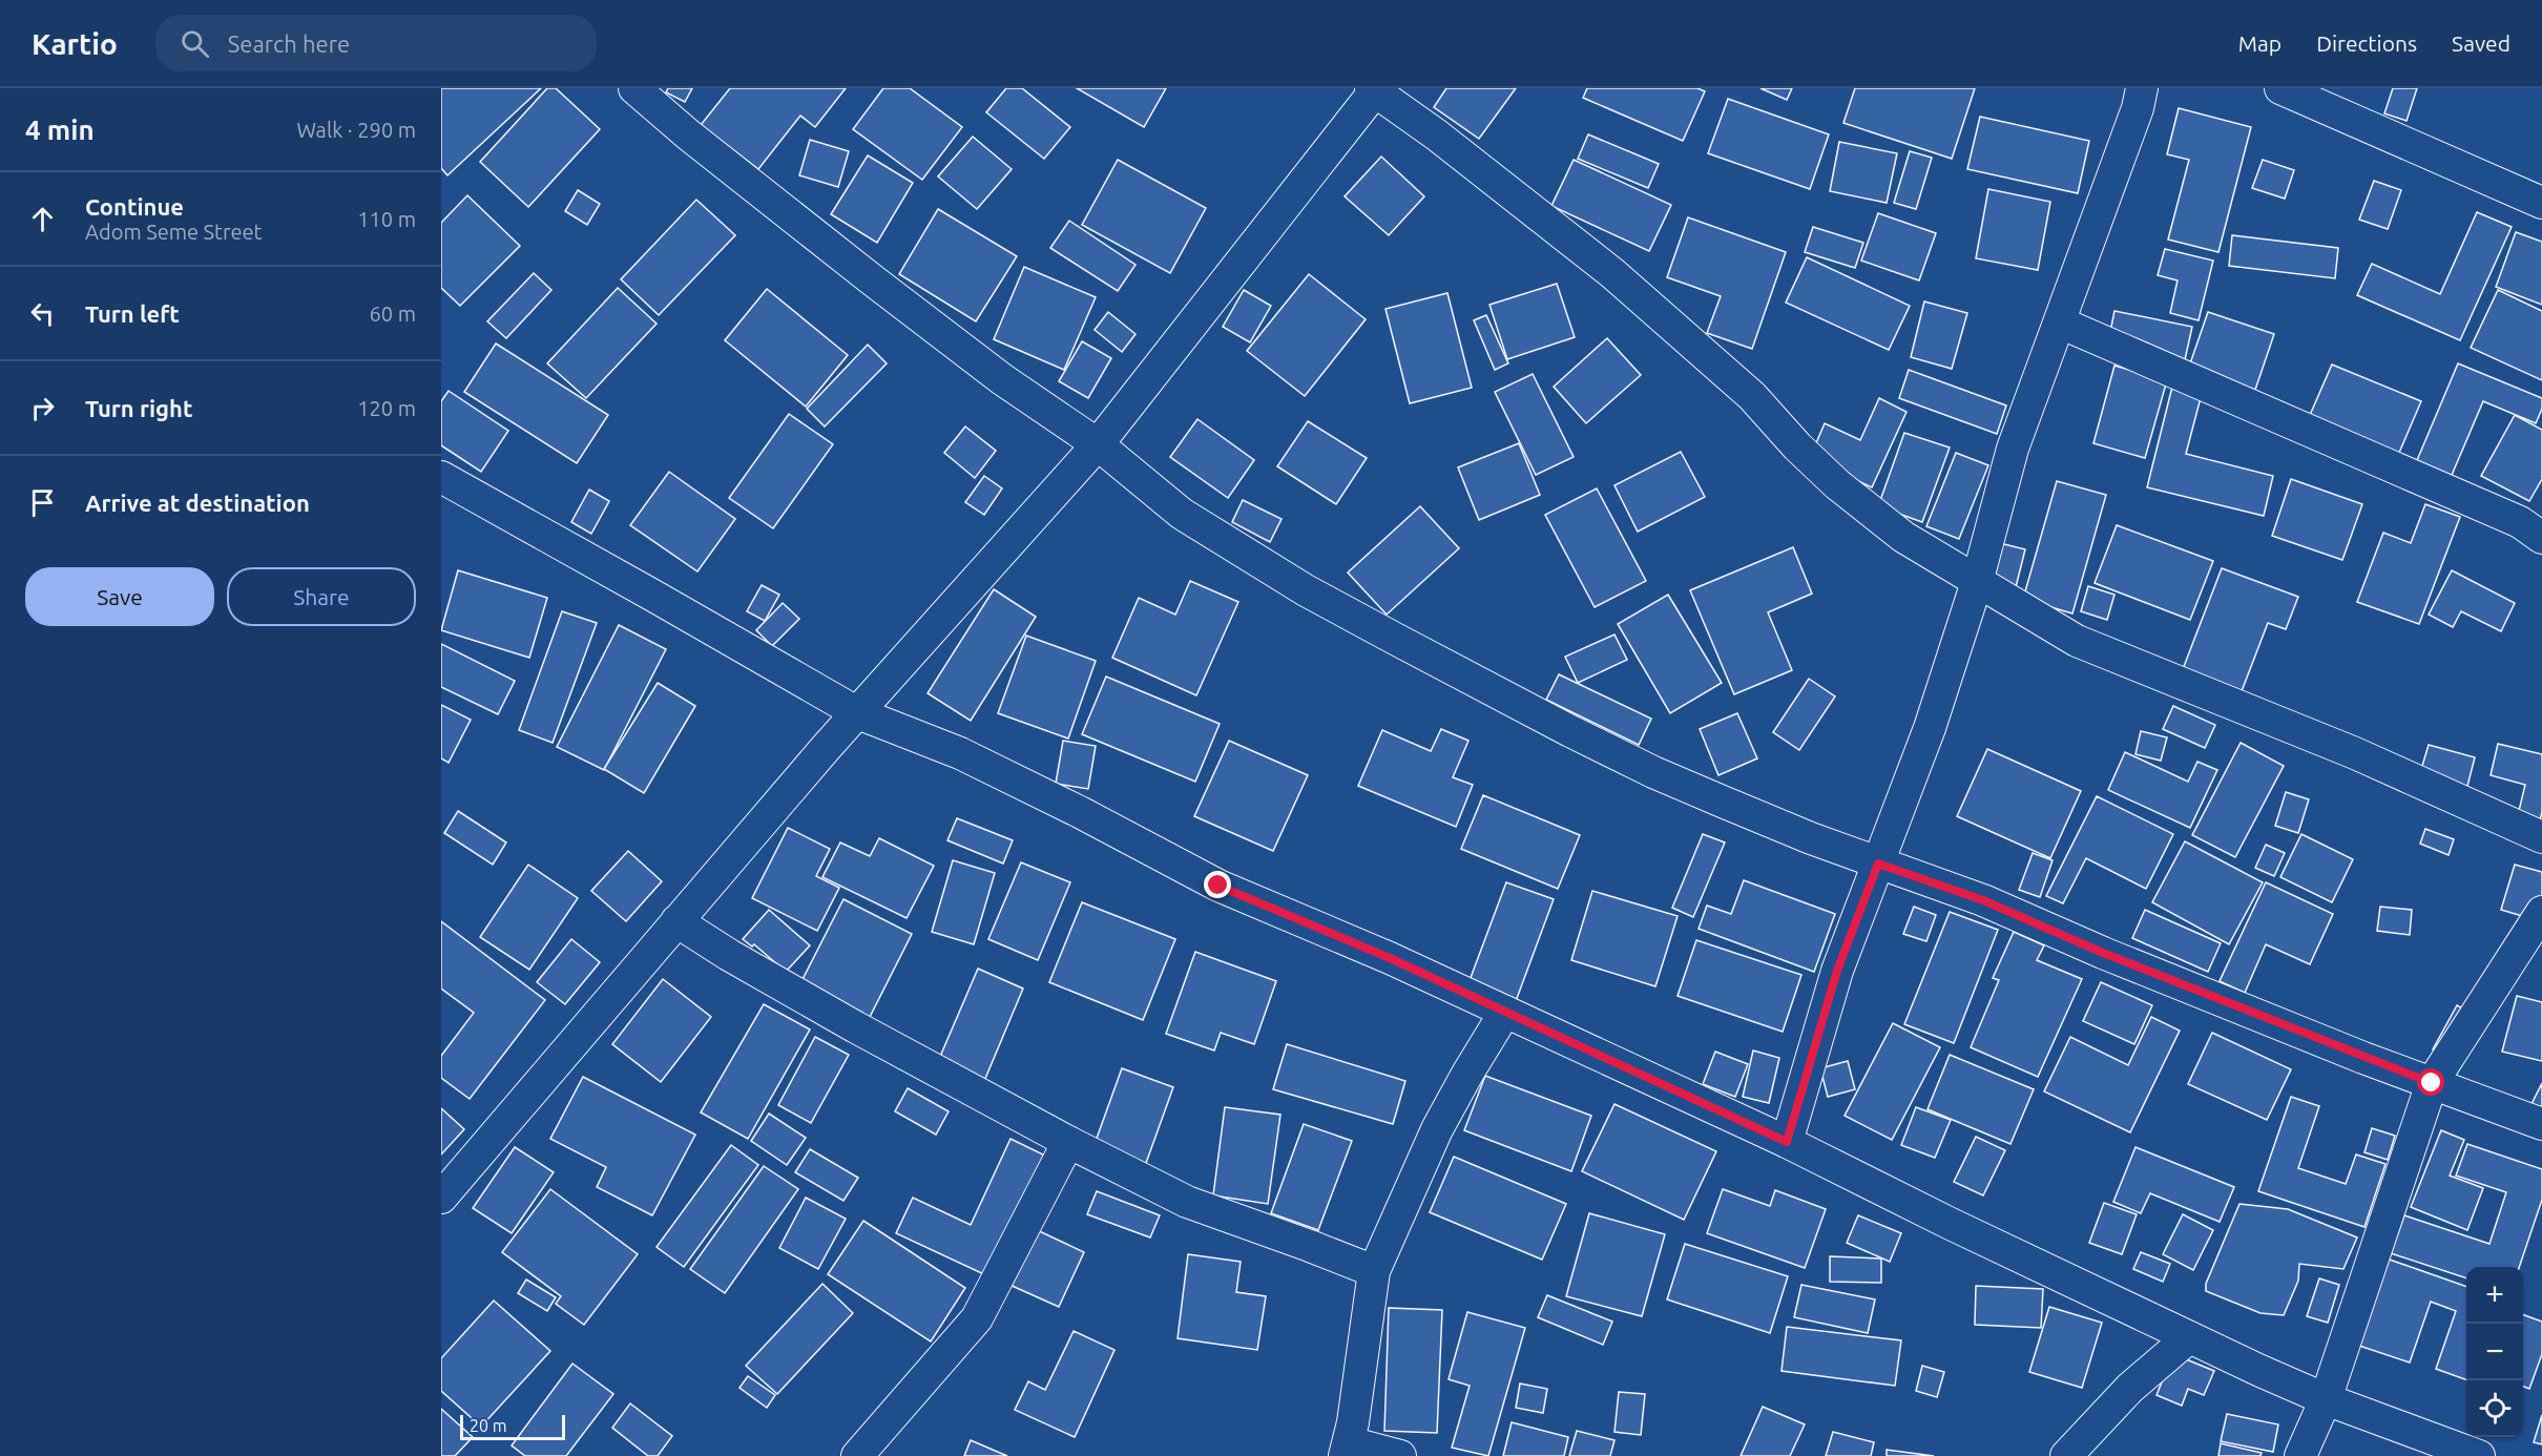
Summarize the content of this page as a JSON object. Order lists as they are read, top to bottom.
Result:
{
  "scale_bar": "20 m",
  "page": {
    "header": "Kartio",
    "search": "Search here",
    "nav": ["Map", "Directions", "Saved"],
    "heading": ["4 min", "Walk · 290 m"],
    "list": [
      ["Continue", "Adom Seme Street", "110 m"],
      ["Turn left", "60 m"],
      ["Turn right", "120 m"],
      "Arrive at destination"
    ],
    "buttons": ["Save", "Share"],
    "map_buttons": ["+", "−"],
    "scale": "20 m"
  }
}
